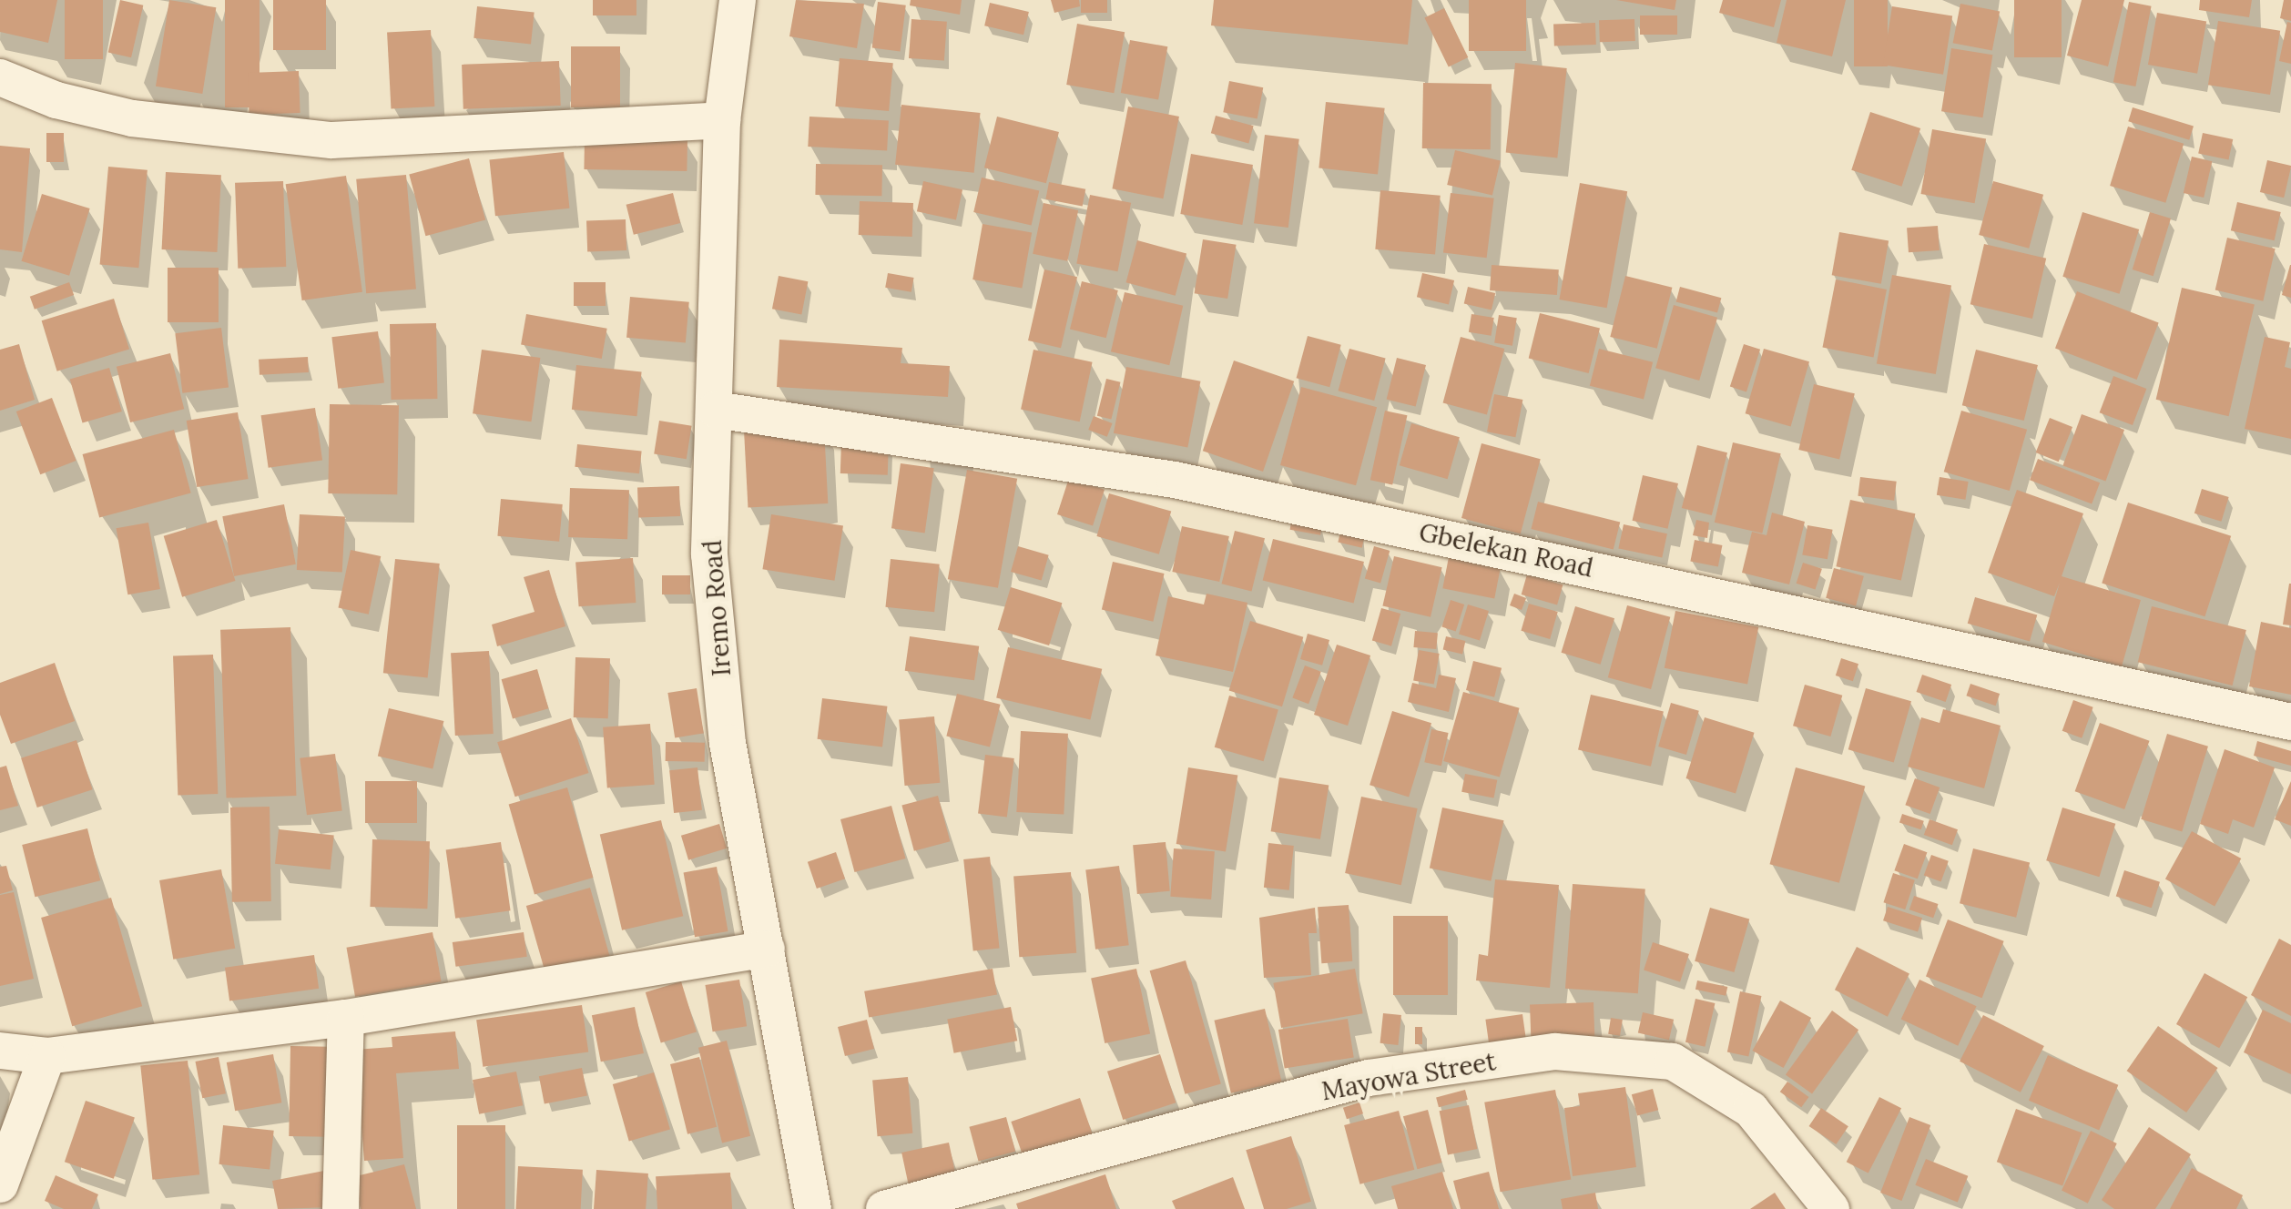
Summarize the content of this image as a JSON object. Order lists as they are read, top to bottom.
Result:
{
  "streets": {
    "street": ["Gbelekan Road", "Iremo Road", "Mayowa Street"]
  },
  "crossings": [
    ["Gbelekan Road", "Iremo Road"]
  ]
}
